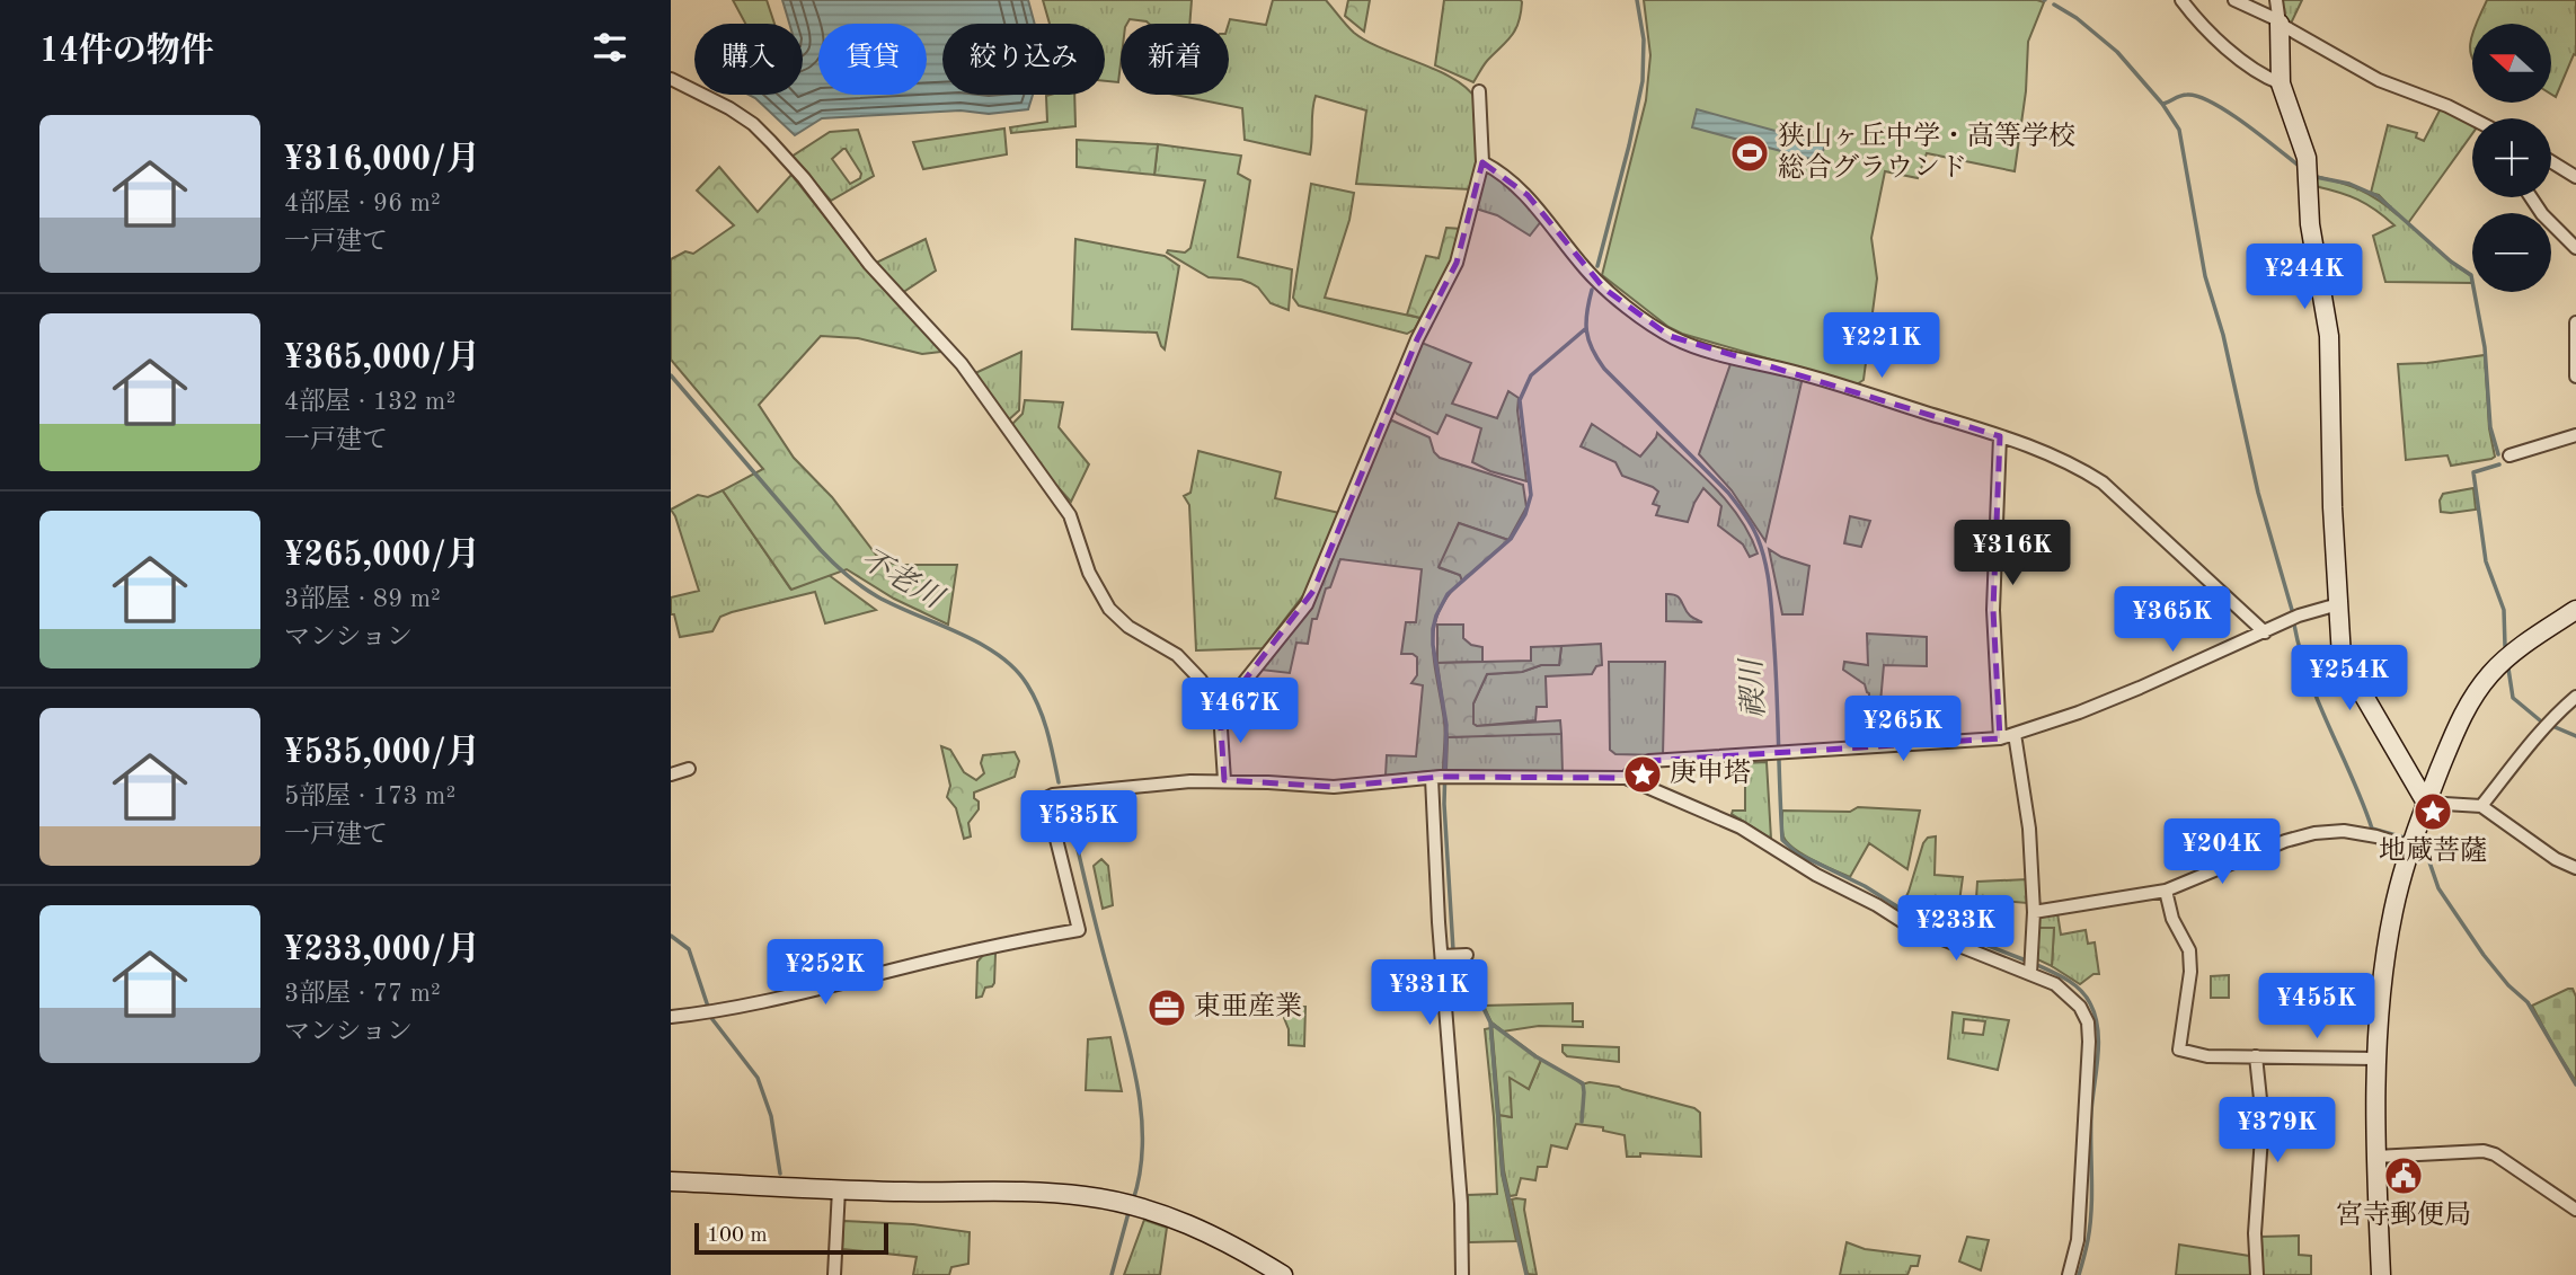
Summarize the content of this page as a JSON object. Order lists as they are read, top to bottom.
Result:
{
  "water": ["不老川", "禊川"],
  "places": {
    "sports": ["狭山ヶ丘中学・高等学校 総合グラウンド"],
    "place": ["庚申塔", "地蔵菩薩"],
    "office": ["東亜産業"],
    "public building": ["宮寺郵便局"]
  },
  "scale_bar": "100 m",
  "north": "left",
  "page": {
    "heading": "14件の物件",
    "map_buttons": ["+", "−"],
    "chip": [
      "購入",
      "賃貸",
      "絞り込み",
      "新着"
    ],
    "list": [
      {
        "name": "¥316,000/月",
        "note": "4部屋 · 96 m² · 一戸建て"
      },
      {
        "name": "¥365,000/月",
        "note": "4部屋 · 132 m² · 一戸建て"
      },
      {
        "name": "¥265,000/月",
        "note": "3部屋 · 89 m² · マンション"
      },
      {
        "name": "¥535,000/月",
        "note": "5部屋 · 173 m² · 一戸建て"
      },
      {
        "name": "¥233,000/月",
        "note": "3部屋 · 77 m² · マンション"
      }
    ],
    "price": [
      "¥244K",
      "¥221K",
      "¥316K",
      "¥365K",
      "¥254K",
      "¥467K",
      "¥265K",
      "¥535K",
      "¥204K",
      "¥233K",
      "¥252K",
      "¥331K",
      "¥455K",
      "¥379K"
    ],
    "scale": "100 m"
  }
}
